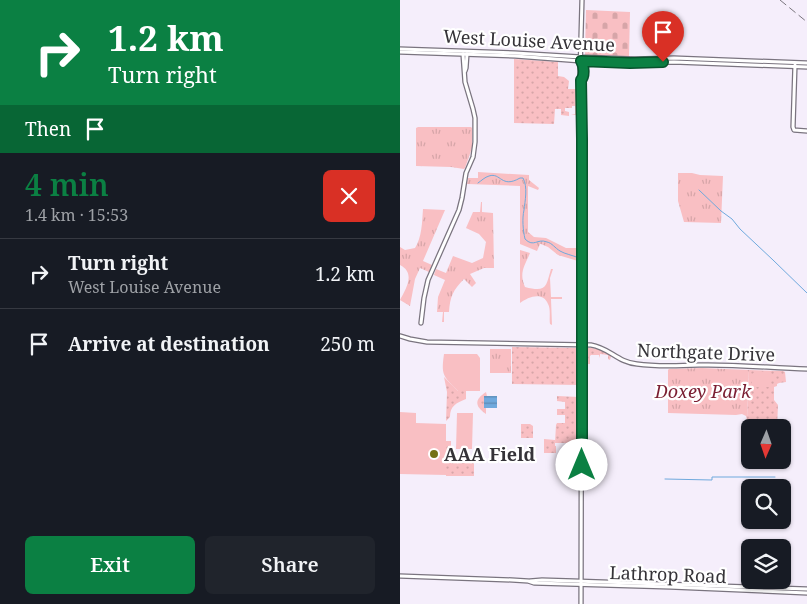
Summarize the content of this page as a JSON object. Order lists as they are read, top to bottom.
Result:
{
  "streets": {
    "street": ["West Louise Avenue", "Northgate Drive", "Lathrop Road"]
  },
  "parks": ["Doxey Park"],
  "places": ["AAA Field"],
  "north": "bottom",
  "page": {
    "turn": ["1.2 km", "Turn right"],
    "then": "Then",
    "heading": ["4 min", "1.4 km · 15:53"],
    "list": [
      {
        "name": "Turn right",
        "note": "West Louise Avenue",
        "value": "1.2 km"
      },
      {
        "name": "Arrive at destination",
        "value": "250 m"
      }
    ],
    "buttons": ["Exit", "Share"]
  }
}
